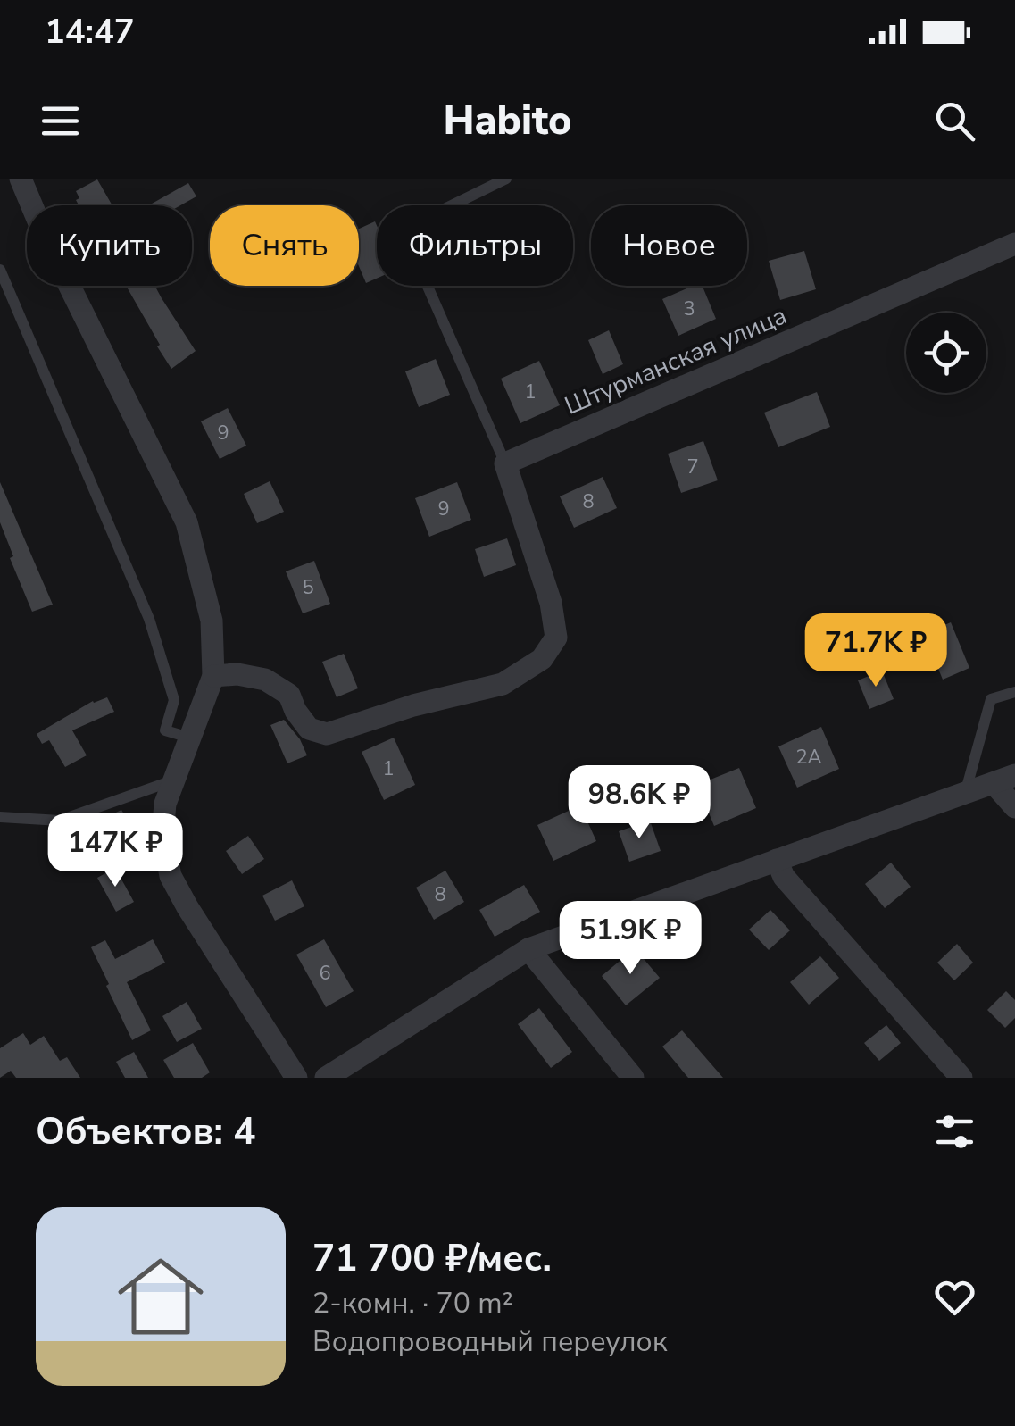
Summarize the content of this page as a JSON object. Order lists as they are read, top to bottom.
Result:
{
  "streets": {
    "street": ["Штурманская улица"]
  },
  "house_numbers": [
    "3",
    "1",
    "9",
    "7",
    "8",
    "9",
    "5",
    "2А",
    "1",
    "8",
    "6"
  ],
  "page": {
    "status": "14:47",
    "header": "Habito",
    "chip": [
      "Купить",
      "Снять",
      "Фильтры",
      "Новое"
    ],
    "price": [
      "71.7K ₽",
      "98.6K ₽",
      "147K ₽",
      "51.9K ₽"
    ],
    "heading": "Объектов: 4",
    "list": [
      {
        "name": "71 700 ₽/мес.",
        "note": "2-комн. · 70 m² · Водопроводный переулок"
      }
    ]
  }
}
